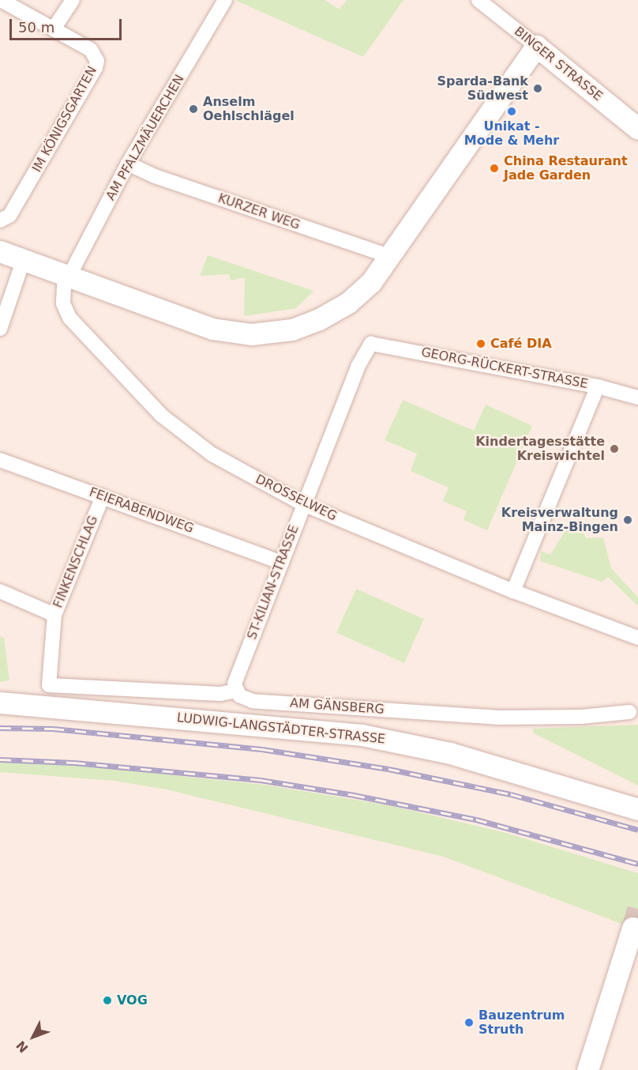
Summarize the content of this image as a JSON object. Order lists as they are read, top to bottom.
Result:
{
  "streets": {
    "main road": ["BINGER STRASSE", "LUDWIG-LANGSTÄDTER-STRASSE"],
    "street": [
      "IM KÖNIGSGARTEN",
      "AM PFALZMÄUERCHEN",
      "KURZER WEG",
      "GEORG-RÜCKERT-STRASSE",
      "DROSSELWEG",
      "FEIERABENDWEG",
      "FINKENSCHLAG",
      "ST-KILIAN-STRASSE",
      "AM GÄNSBERG"
    ]
  },
  "crossings": [
    ["AM PFALZMÄUERCHEN", "KURZER WEG"],
    ["AM PFALZMÄUERCHEN", "DROSSELWEG"],
    ["GEORG-RÜCKERT-STRASSE", "ST-KILIAN-STRASSE"],
    ["DROSSELWEG", "ST-KILIAN-STRASSE"],
    ["FEIERABENDWEG", "FINKENSCHLAG"],
    ["FEIERABENDWEG", "ST-KILIAN-STRASSE"],
    ["FINKENSCHLAG", "ST-KILIAN-STRASSE"],
    ["FINKENSCHLAG", "AM GÄNSBERG"],
    ["ST-KILIAN-STRASSE", "AM GÄNSBERG"]
  ],
  "places": [
    "Sparda-Bank Südwest",
    "Anselm Oehlschlägel",
    "Unikat - Mode & Mehr",
    "China Restaurant Jade Garden",
    "Café DIA",
    "Kindertagesstätte Kreiswichtel",
    "Kreisverwaltung Mainz-Bingen",
    "VOG",
    "Bauzentrum Struth"
  ],
  "scale_bar": "50 m",
  "north": "bottom left"
}
